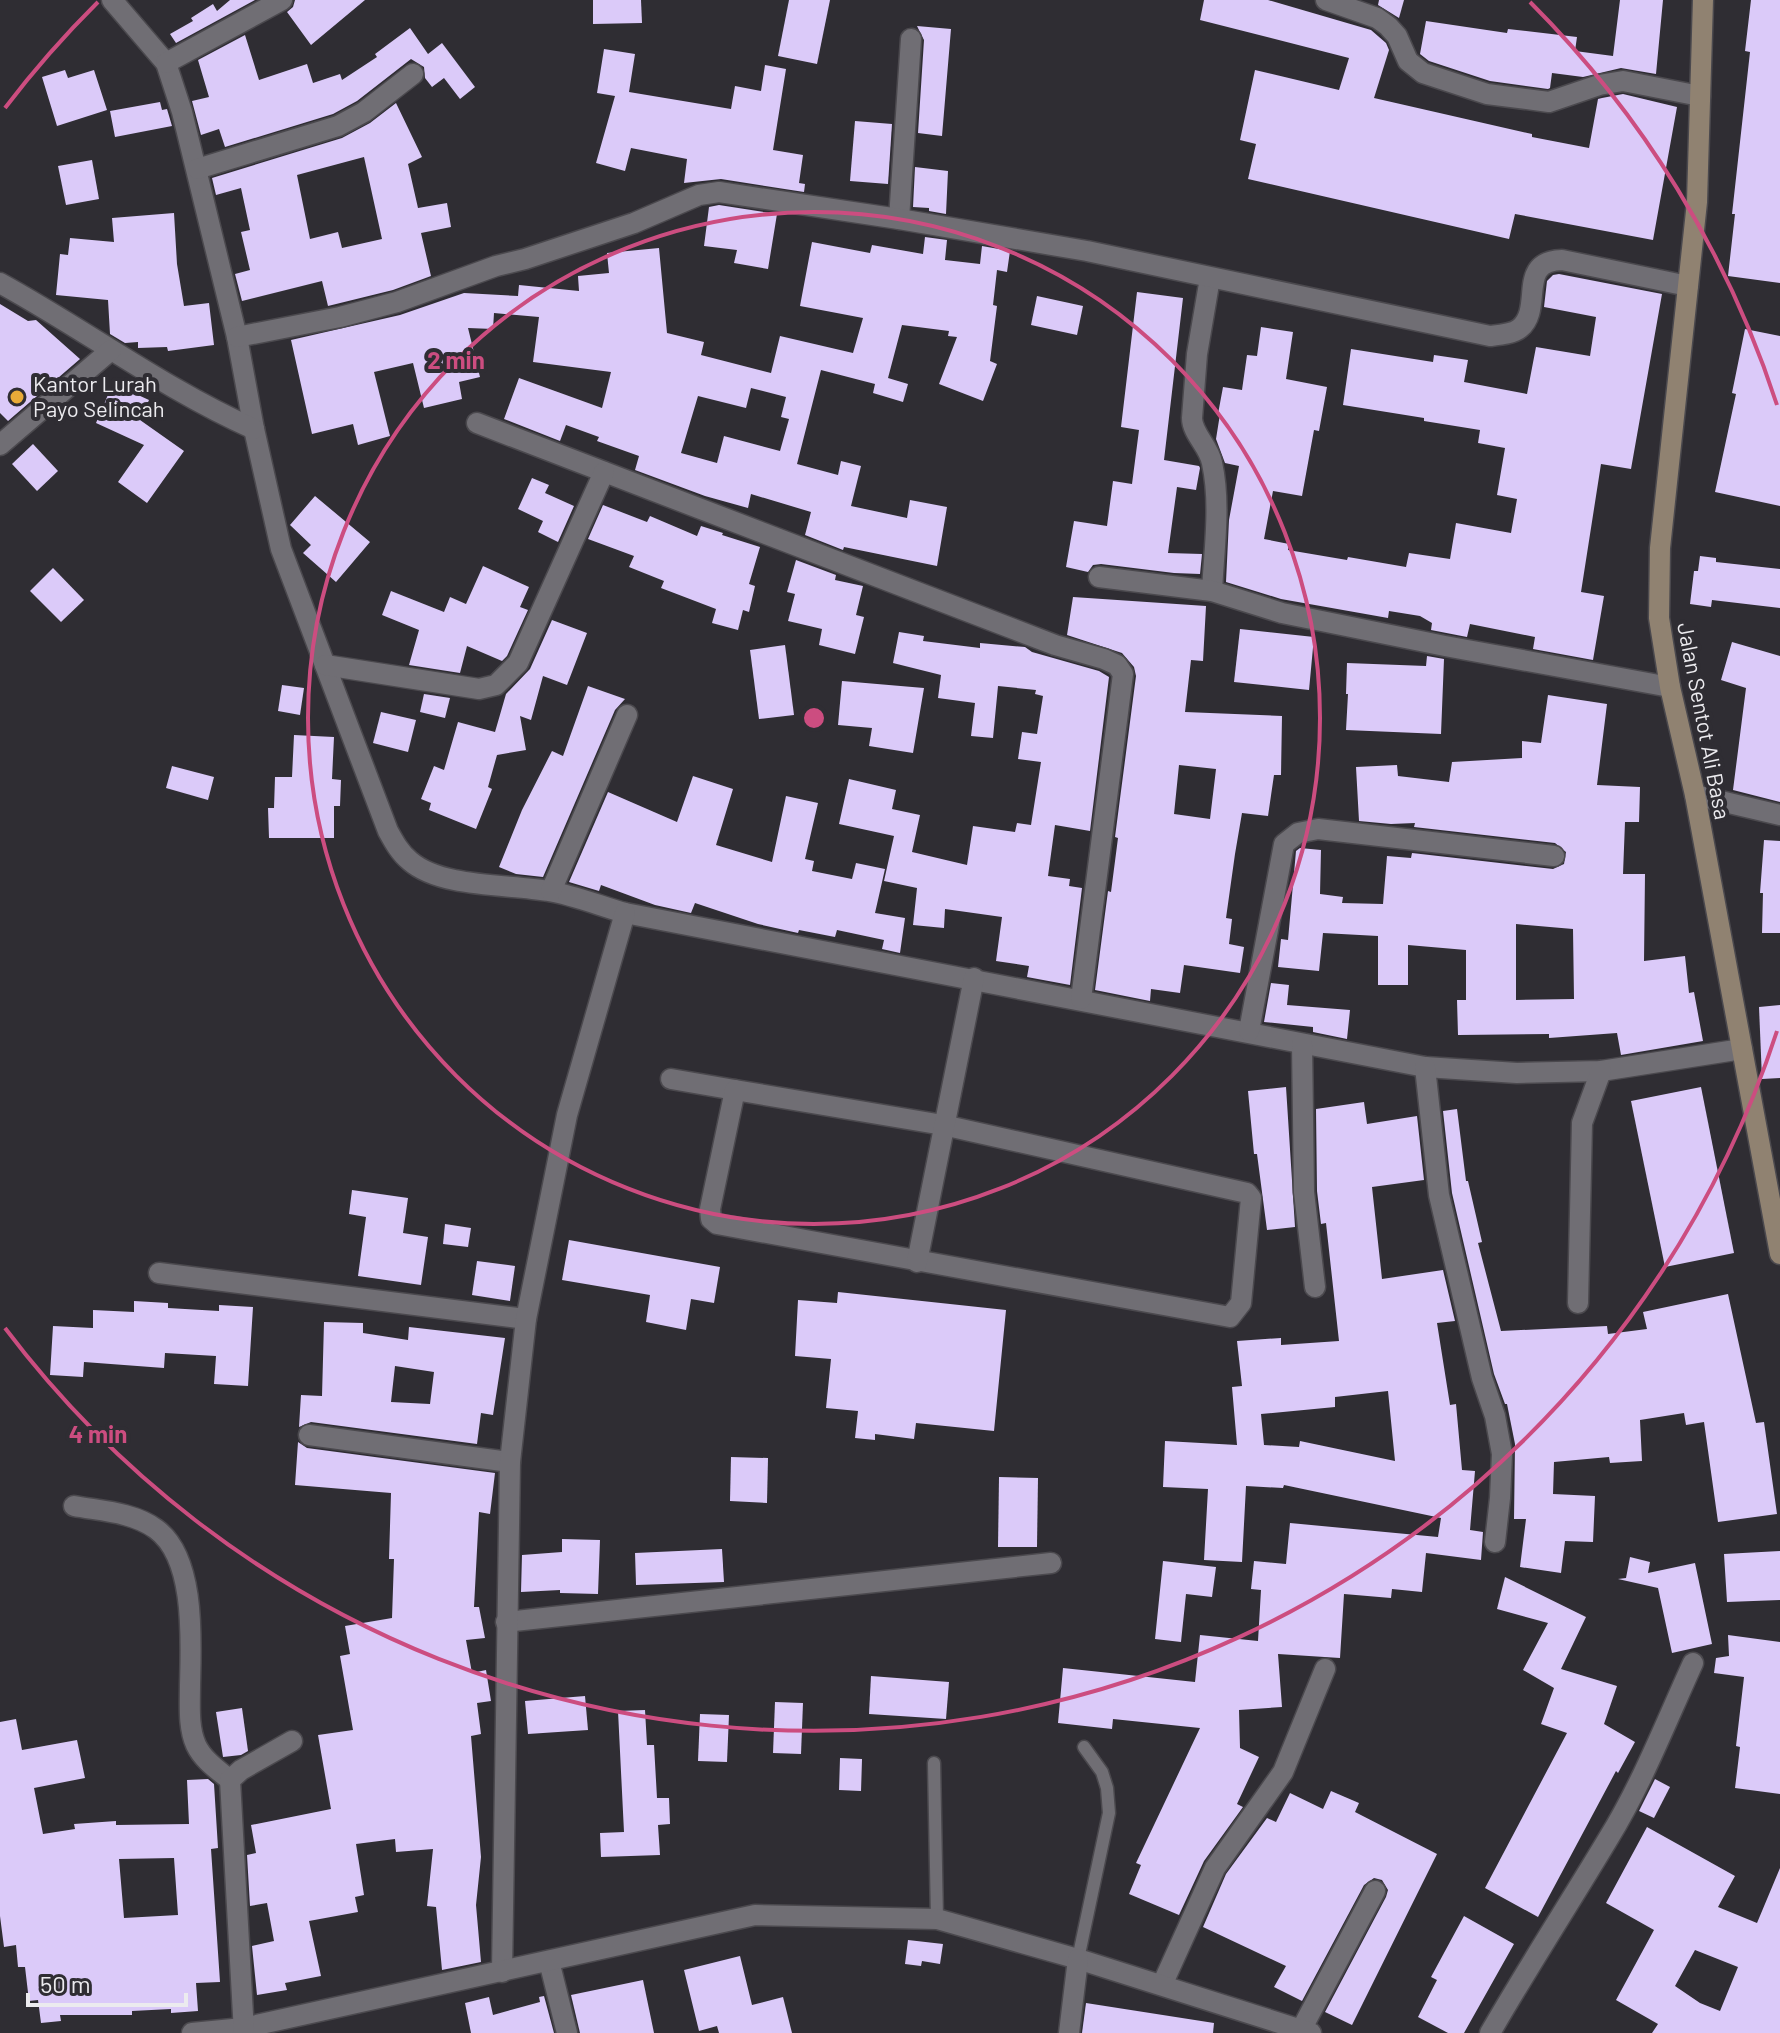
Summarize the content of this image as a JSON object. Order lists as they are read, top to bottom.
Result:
{
  "streets": {
    "main road": ["Jalan Sentot Ali Basa"]
  },
  "places": ["Kantor Lurah Payo Selincah"],
  "scale_bar": "50 m",
  "rings": ["2 min", "4 min"]
}
